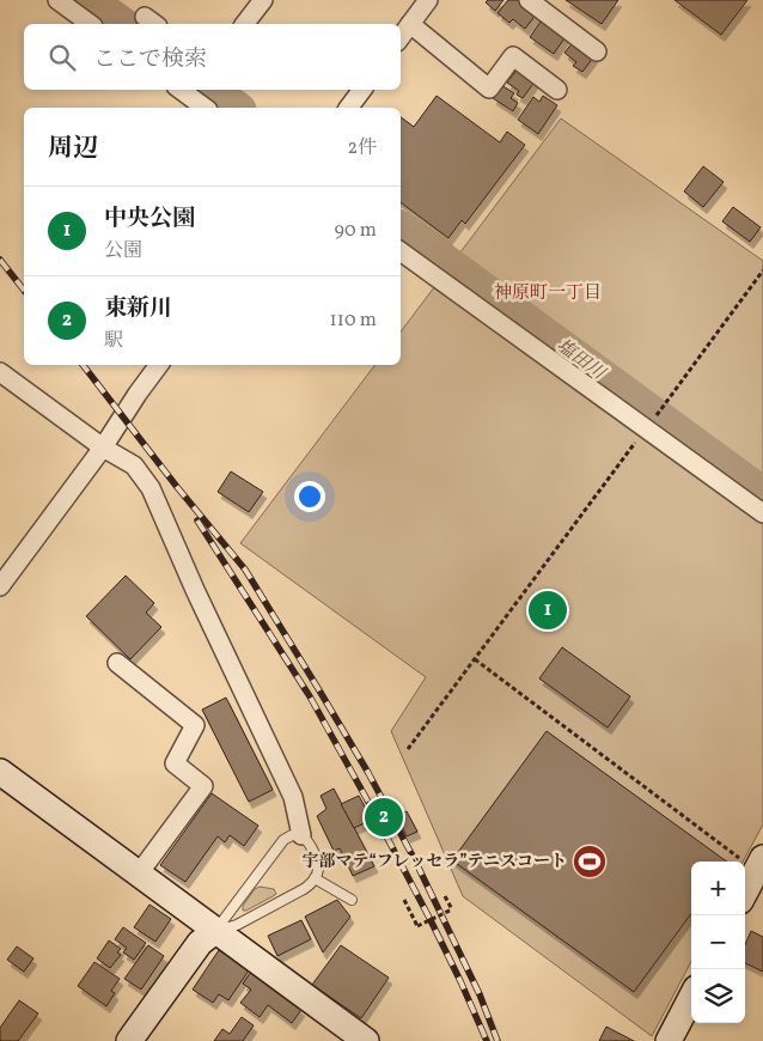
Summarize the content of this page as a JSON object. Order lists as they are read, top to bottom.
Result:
{
  "districts": ["神原町一丁目"],
  "water": ["塩田川"],
  "places": {
    "sports": ["宇部マテ“フレッセラ”テニスコート"]
  },
  "page": {
    "search": "ここで検索",
    "heading": ["周辺", "2件"],
    "list": [
      {
        "mark": "1",
        "name": "中央公園",
        "note": "公園",
        "value": "90 m"
      },
      {
        "mark": "2",
        "name": "東新川",
        "note": "駅",
        "value": "110 m"
      }
    ],
    "pins": ["1", "2"],
    "map_buttons": ["+", "−"]
  }
}
